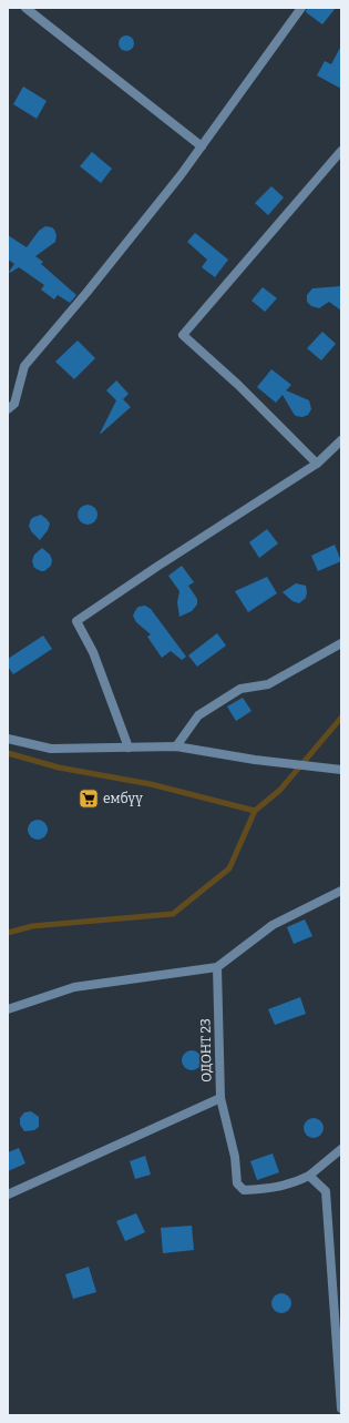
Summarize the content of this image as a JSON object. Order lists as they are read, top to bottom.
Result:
{
  "streets": {
    "street": ["ОДОНТ 23"]
  },
  "places": {
    "supermarket": ["ембүү"]
  }
}
